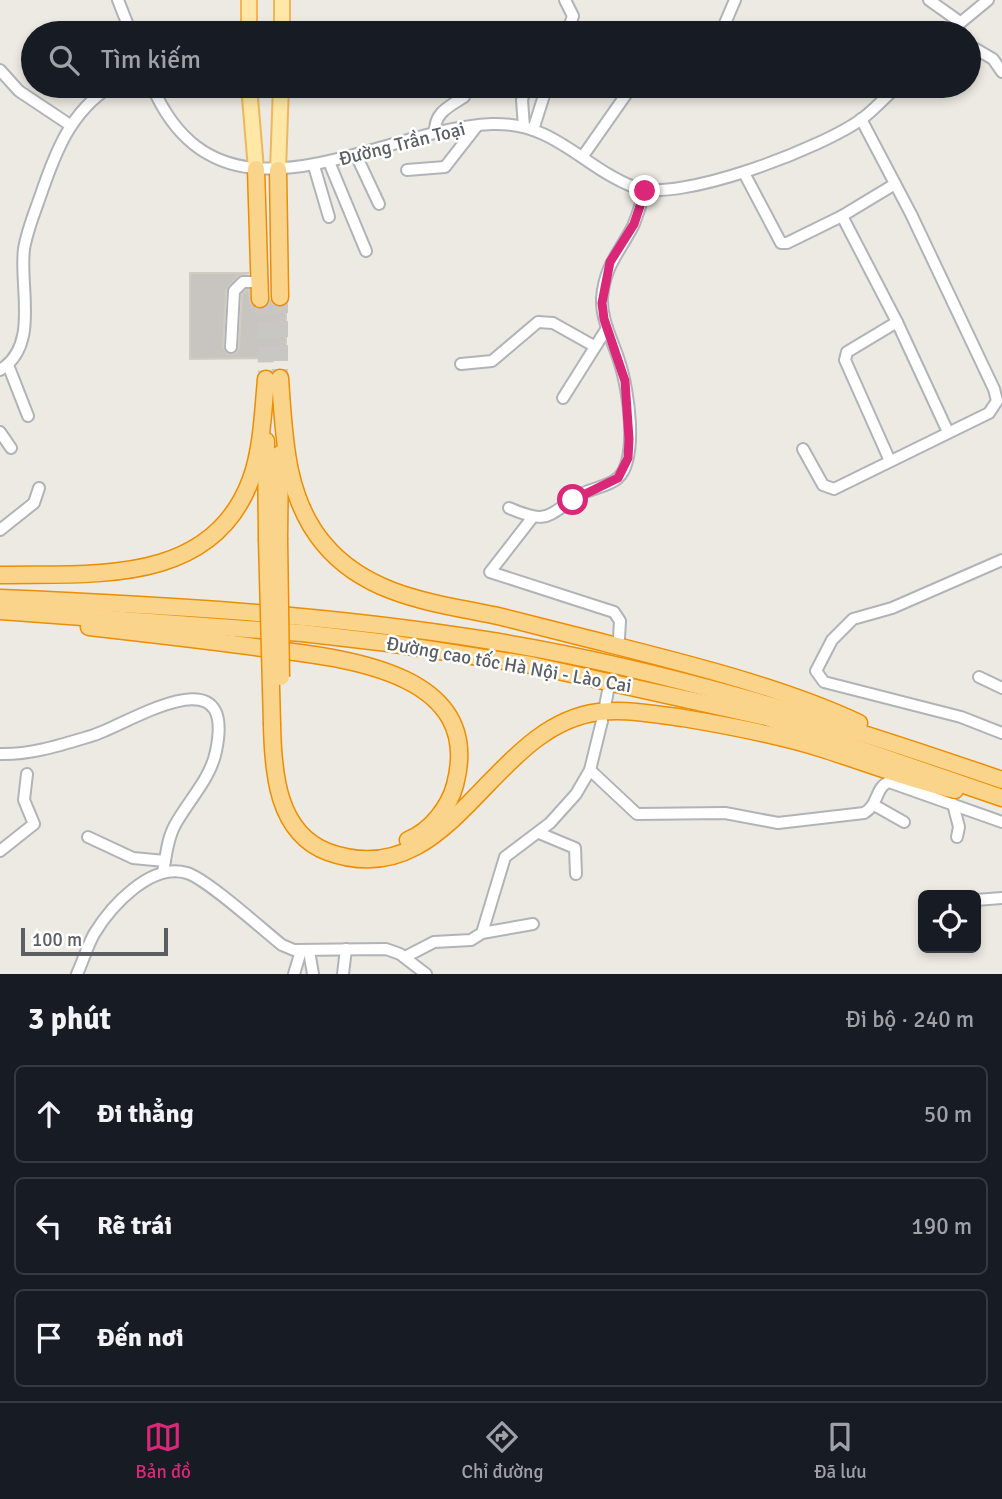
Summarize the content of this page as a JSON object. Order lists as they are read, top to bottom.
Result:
{
  "streets": {
    "highway": ["Đường cao tốc Hà Nội - Lào Cai"],
    "street": ["Đường Trần Toại"]
  },
  "scale_bar": "100 m",
  "page": {
    "search": "Tìm kiếm",
    "scale": "100 m",
    "heading": ["3 phút", "Đi bộ · 240 m"],
    "list": [
      ["Đi thẳng", "50 m"],
      ["Rẽ trái", "190 m"],
      "Đến nơi"
    ],
    "nav": ["Bản đồ", "Chỉ đường", "Đã lưu"]
  }
}
